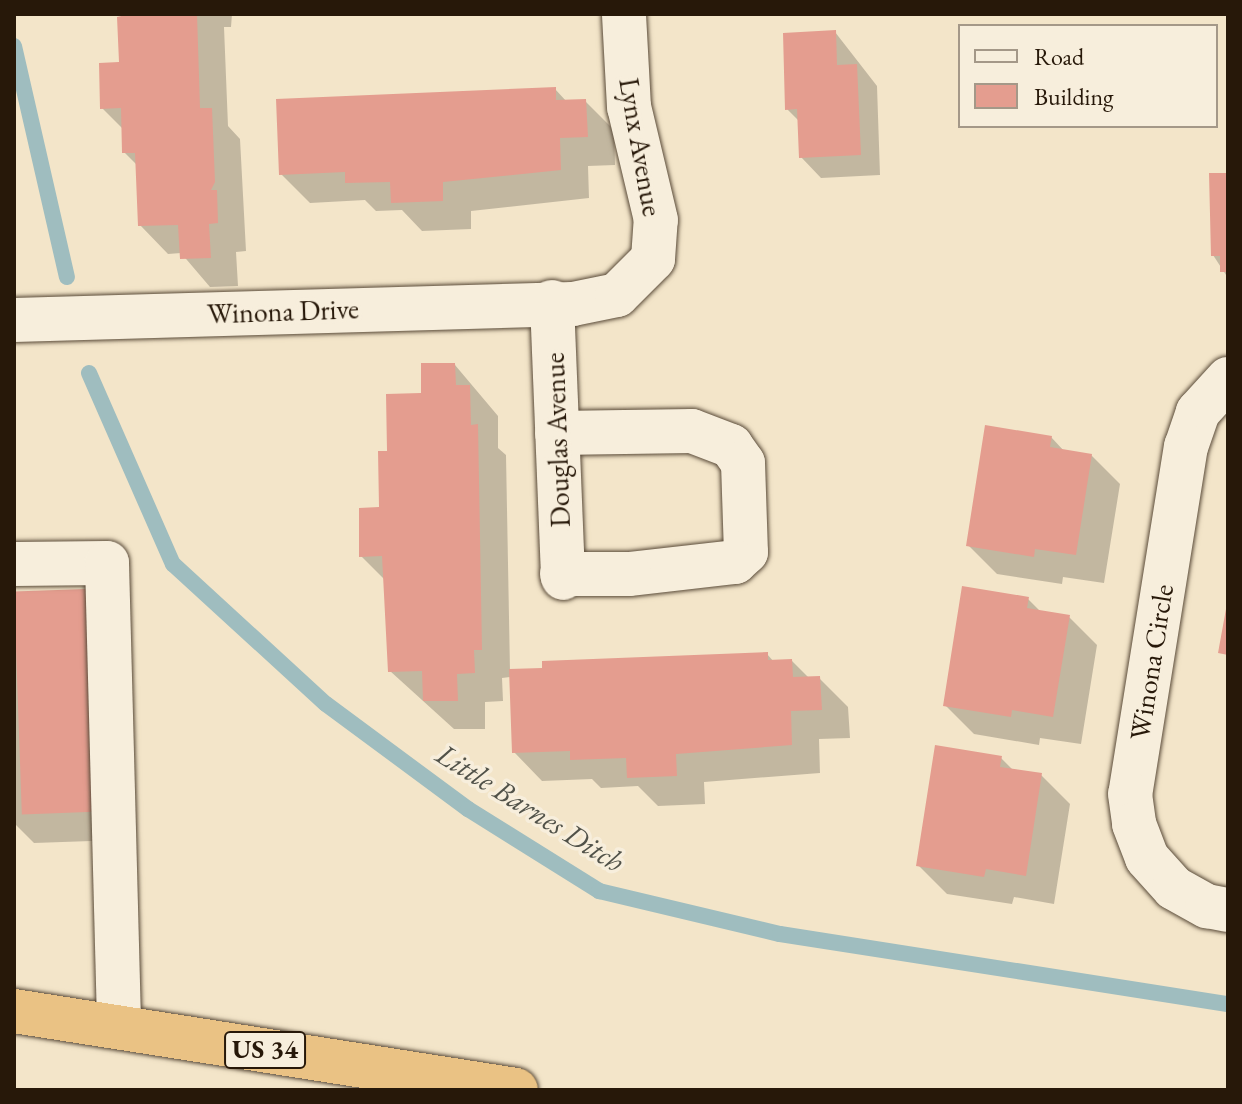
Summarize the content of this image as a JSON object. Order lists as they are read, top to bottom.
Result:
{
  "streets": {
    "highway": ["US 34"],
    "street": [
      "Lynx Avenue",
      "Winona Drive",
      "Douglas Avenue",
      "Winona Circle"
    ]
  },
  "crossings": [
    ["Lynx Avenue", "Winona Drive"],
    ["Lynx Avenue", "Douglas Avenue"],
    ["Winona Drive", "Douglas Avenue"]
  ],
  "water": ["Little Barnes Ditch"],
  "legend": ["Road", "Building"]
}
